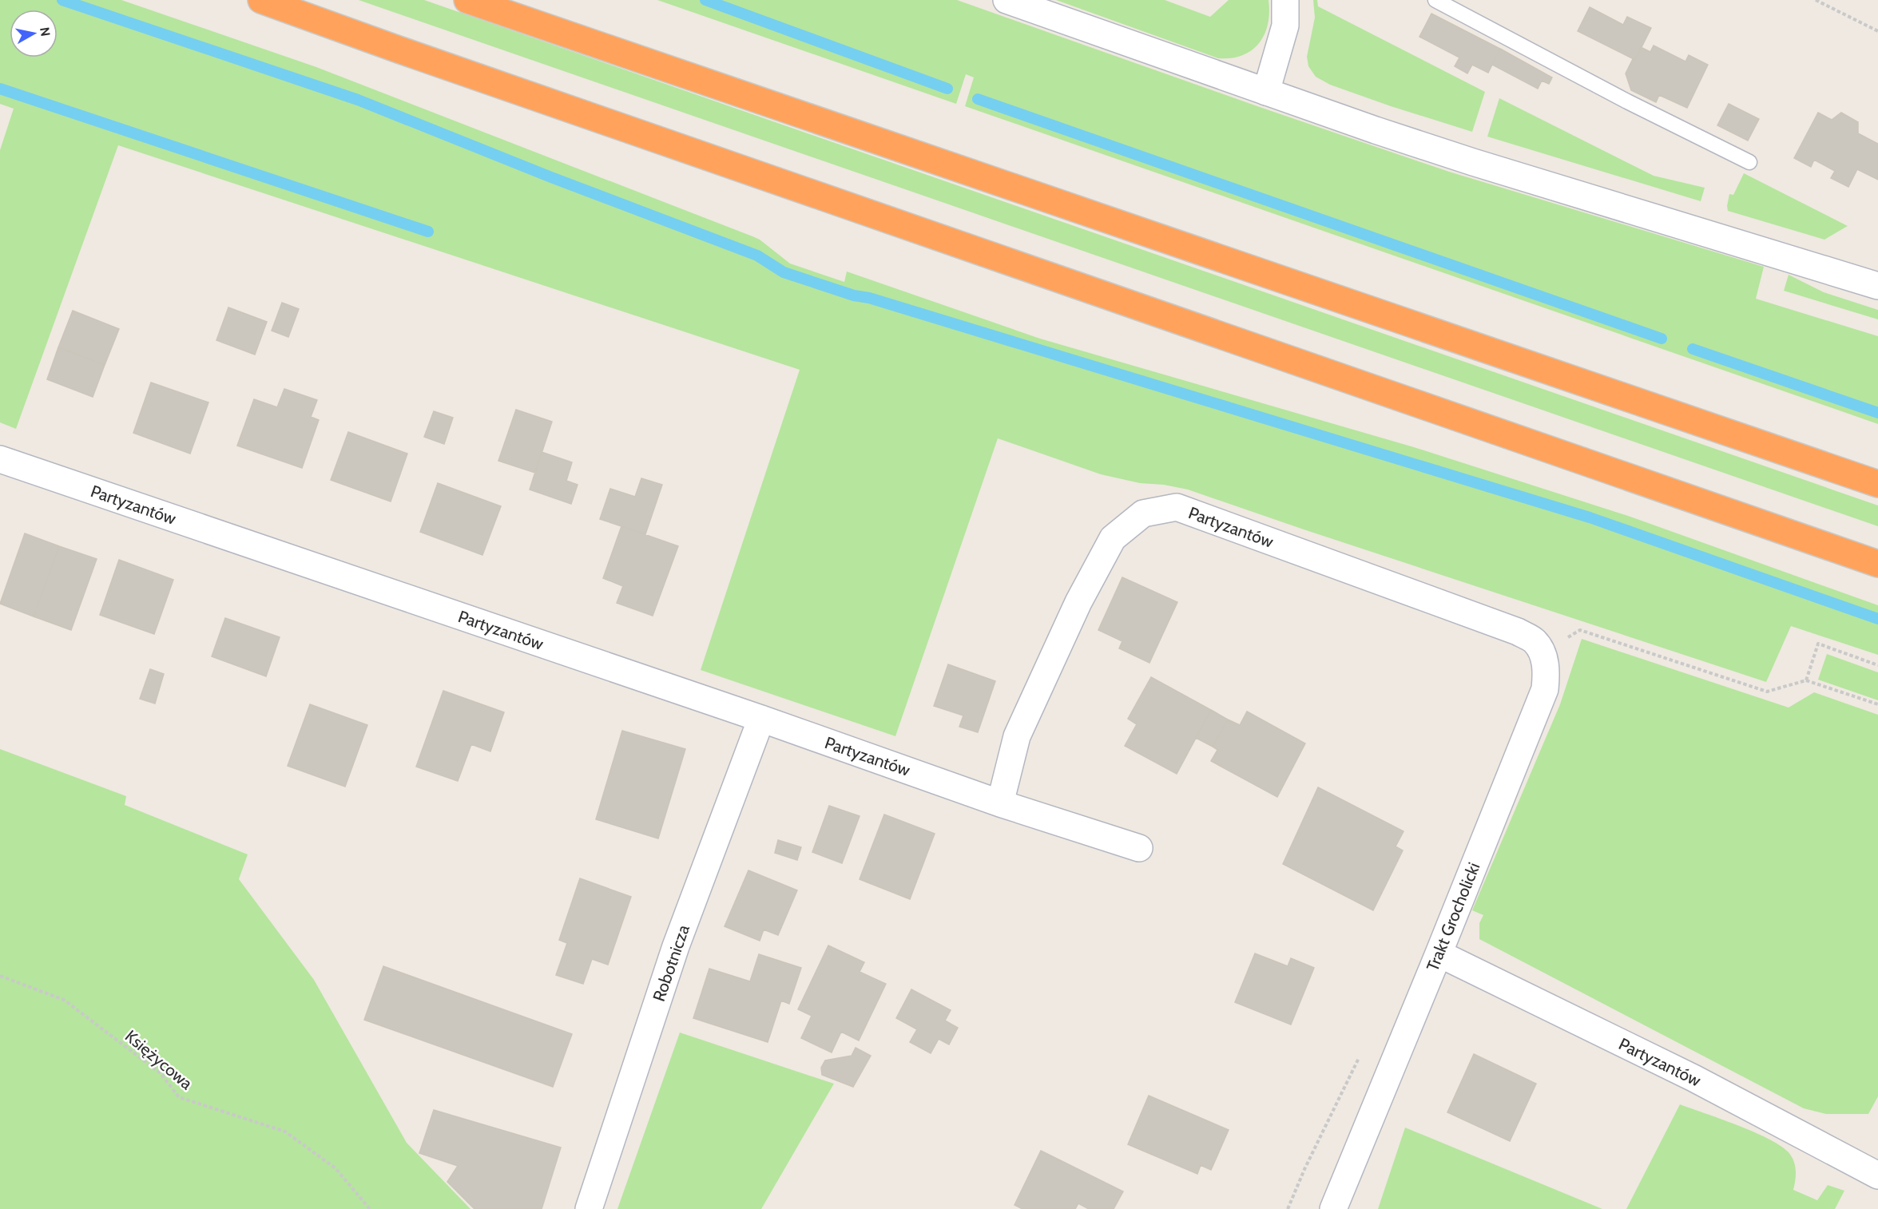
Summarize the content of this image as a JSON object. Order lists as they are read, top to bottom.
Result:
{
  "streets": {
    "street": ["Partyzantów", "Trakt Grocholicki", "Robotnicza"],
    "path": ["Księżycowa"]
  },
  "crossings": [
    ["Partyzantów", "Trakt Grocholicki"],
    ["Partyzantów", "Robotnicza"]
  ],
  "north": "right"
}
